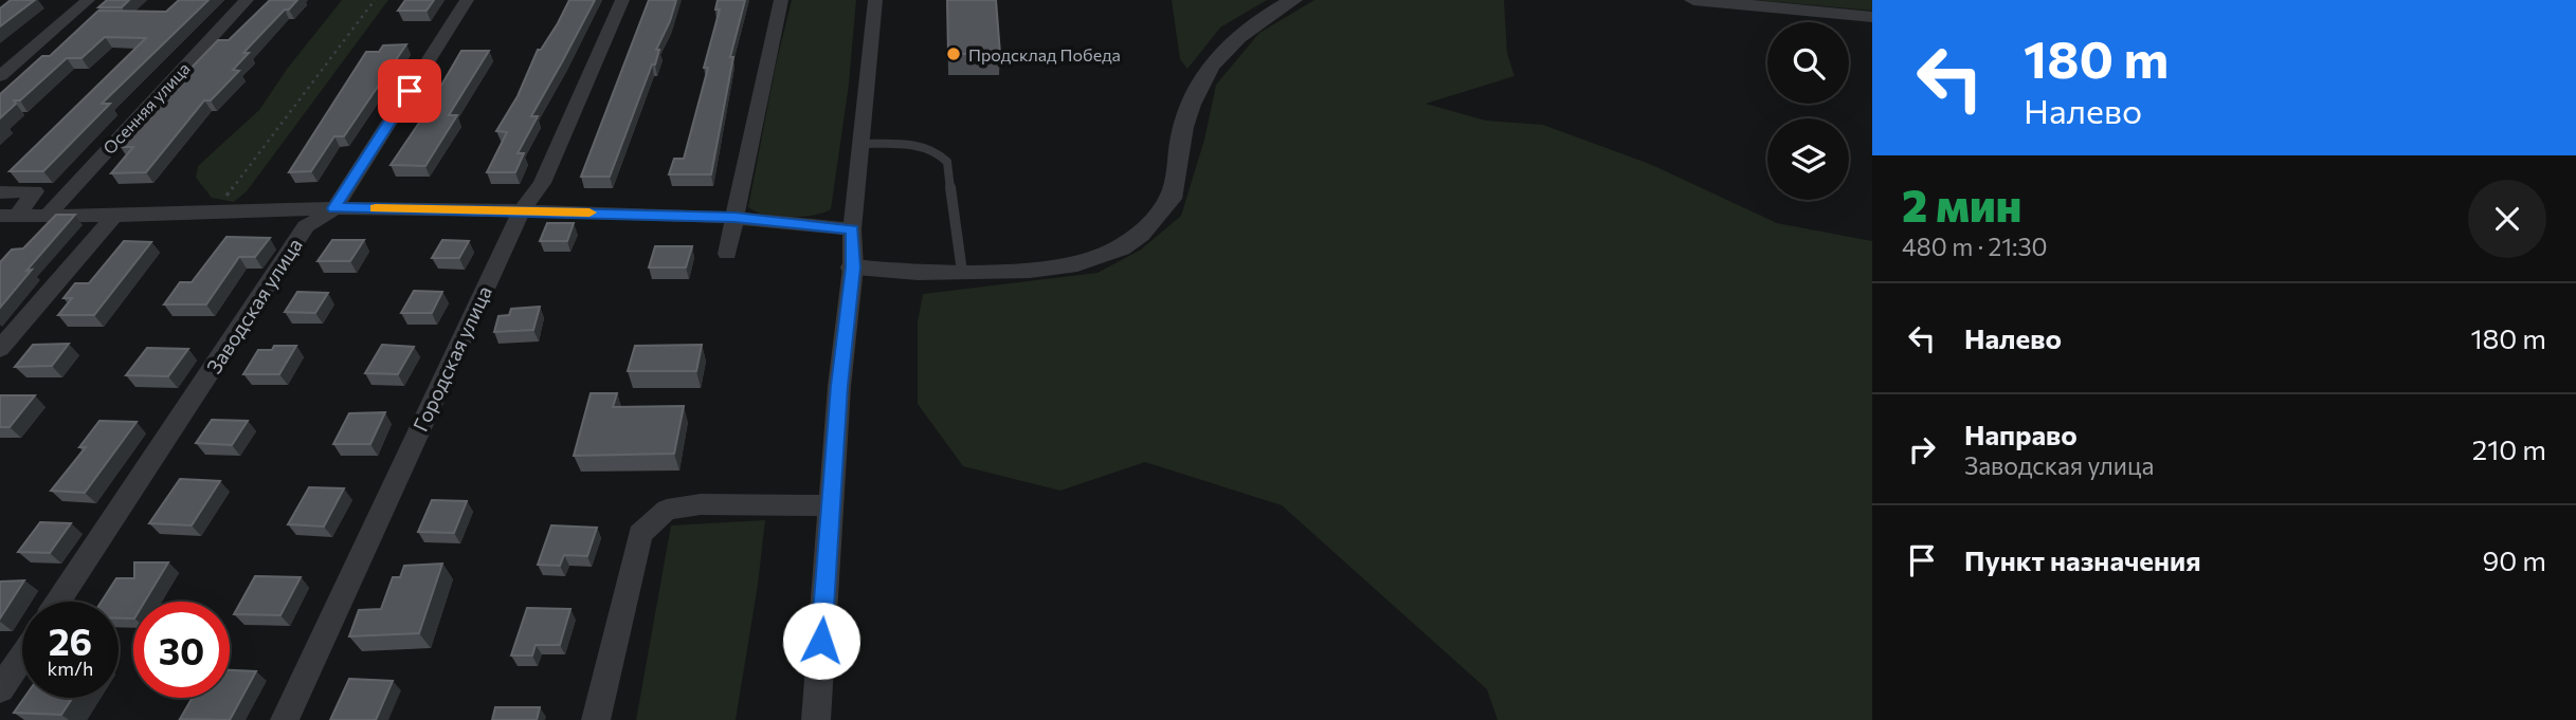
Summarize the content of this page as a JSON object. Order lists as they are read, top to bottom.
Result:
{
  "streets": {
    "street": ["Осенняя улица", "Заводская улица", "Городская улица"]
  },
  "places": ["Продсклад Победа"],
  "page": {
    "turn": ["180 m", "Налево"],
    "heading": ["2 мин", "480 m · 21:30"],
    "list": [
      {
        "name": "Налево",
        "value": "180 m"
      },
      {
        "name": "Направо",
        "note": "Заводская улица",
        "value": "210 m"
      },
      {
        "name": "Пункт назначения",
        "value": "90 m"
      }
    ],
    "speed": "26 km/h",
    "limit": "30"
  }
}
